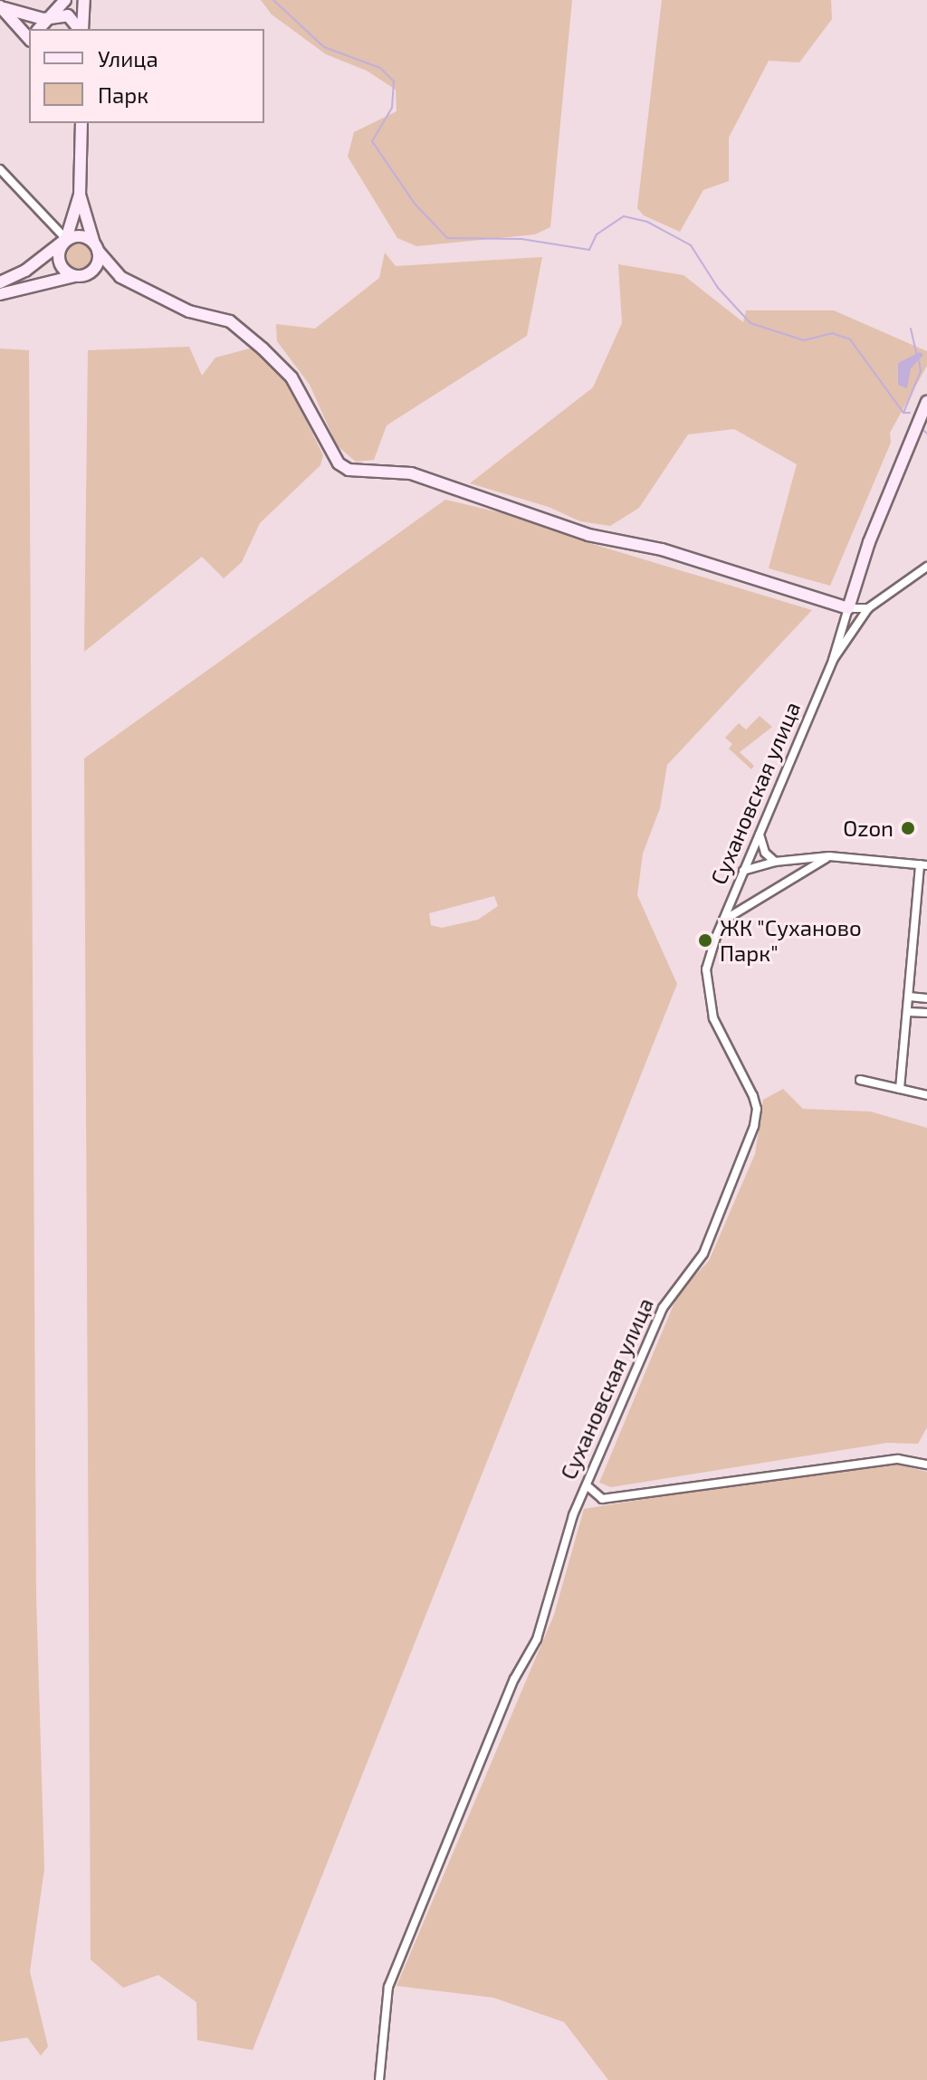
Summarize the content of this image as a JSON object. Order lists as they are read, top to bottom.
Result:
{
  "streets": {
    "street": ["Сухановская улица"]
  },
  "places": ["Ozon", "ЖК \"Суханово Парк\""],
  "legend": ["Улица", "Парк"]
}
